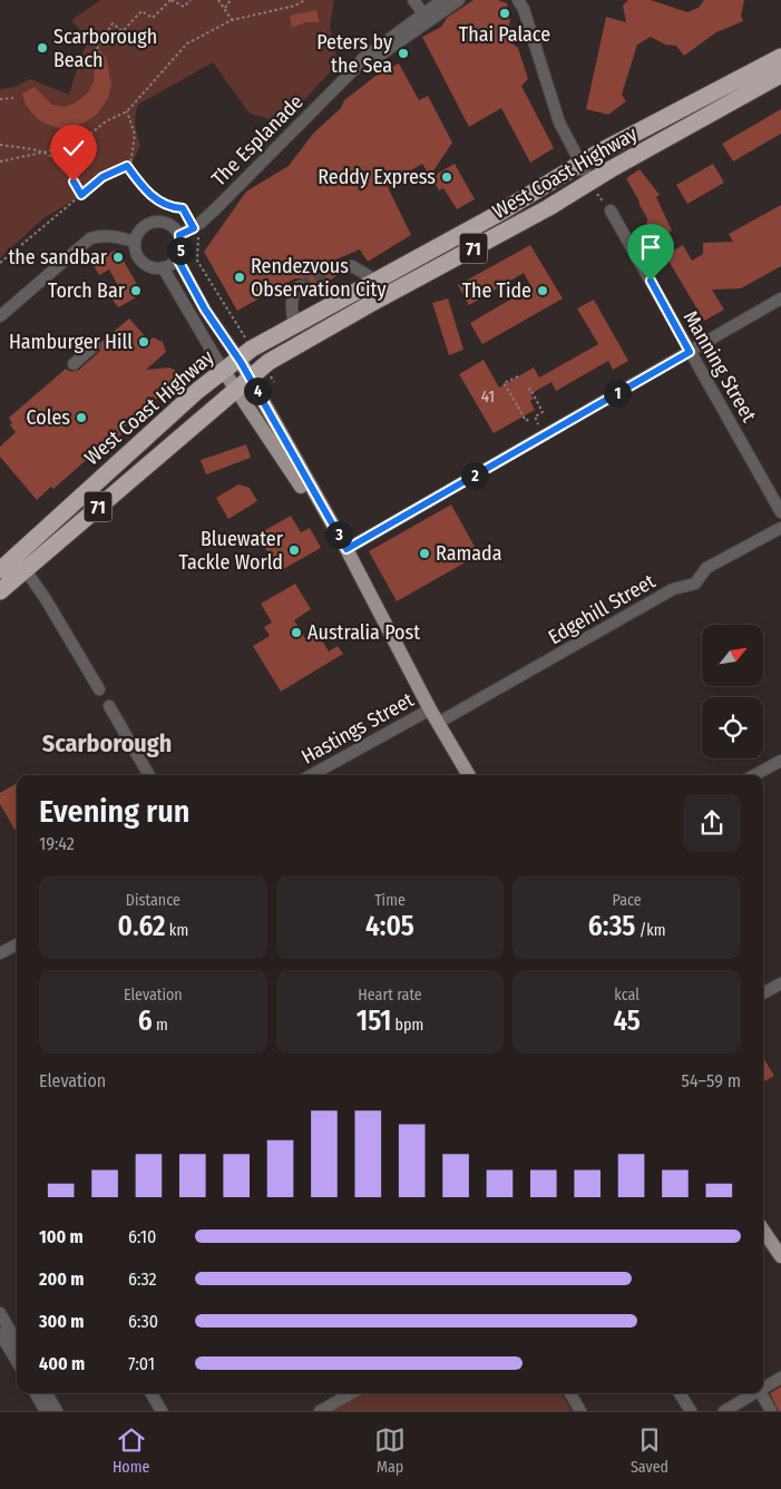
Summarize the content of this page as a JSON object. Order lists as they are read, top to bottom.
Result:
{
  "streets": {
    "highway": ["West Coast Highway", "71"],
    "street": [
      "The Esplanade",
      "Manning Street",
      "Edgehill Street",
      "Hastings Street"
    ]
  },
  "districts": ["Scarborough"],
  "places": [
    "Thai Palace",
    "Scarborough Beach",
    "Peters by the Sea",
    "Reddy Express",
    "the sandbar",
    "Rendezvous Observation City",
    "Torch Bar",
    "The Tide",
    "Hamburger Hill",
    "Coles",
    "Bluewater Tackle World",
    "Ramada",
    "Australia Post"
  ],
  "house_numbers": ["41"],
  "north": "top right",
  "page": {
    "pins": [
      "5",
      "4",
      "1",
      "2",
      "3"
    ],
    "heading": ["Evening run", "19:42"],
    "stats": [
      ["Distance", "0.62 km"],
      ["Time", "4:05"],
      ["Pace", "6:35 /km"],
      ["Elevation", "6 m"],
      ["Heart rate", "151 bpm"],
      ["kcal", "45"]
    ],
    "chart": ["Elevation", "54–59 m"],
    "list": [
      {
        "name": "100 m",
        "note": "6:10"
      },
      {
        "name": "200 m",
        "note": "6:32"
      },
      {
        "name": "300 m",
        "note": "6:30"
      },
      {
        "name": "400 m",
        "note": "7:01"
      }
    ],
    "tabs": ["Home", "Map", "Saved"]
  }
}
